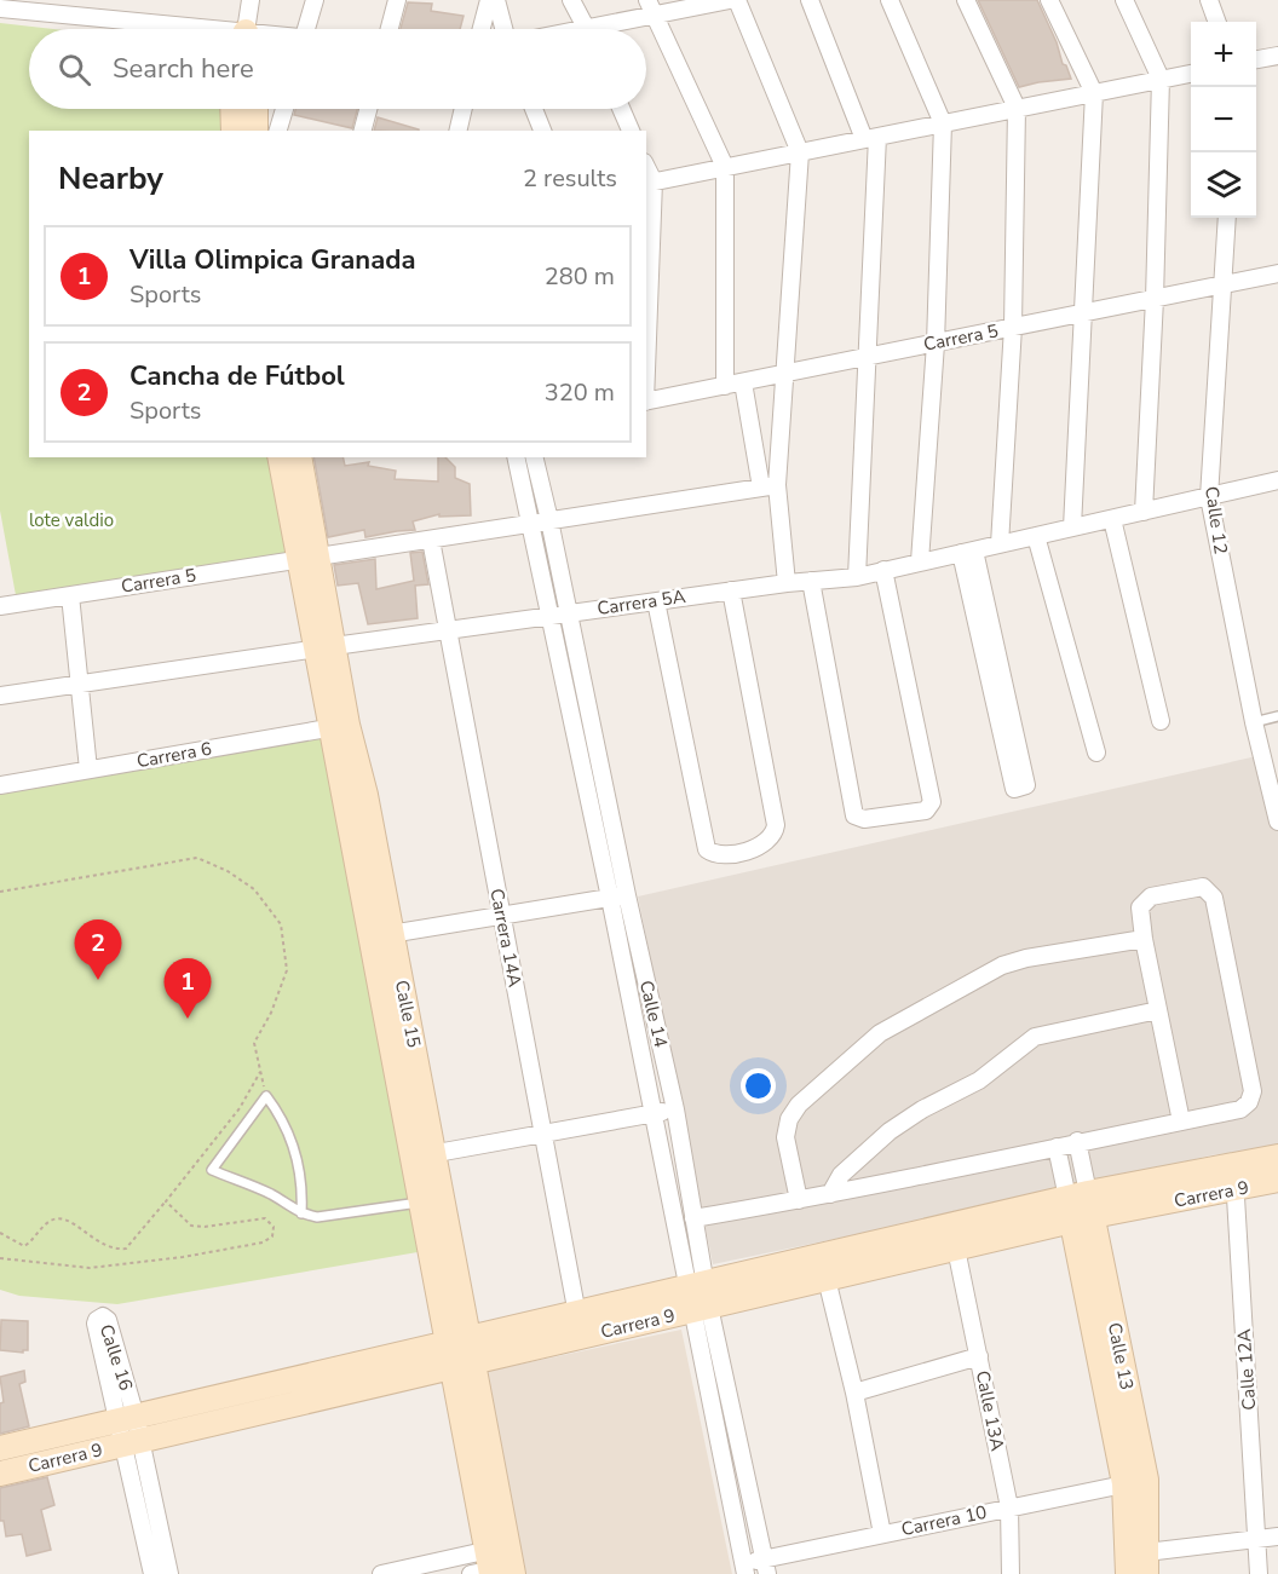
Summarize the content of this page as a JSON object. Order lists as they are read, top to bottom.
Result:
{
  "streets": {
    "street": [
      "Carrera 5",
      "Calle 12",
      "Carrera 5A",
      "Carrera 6",
      "Carrera 14A",
      "Calle 15",
      "Calle 14",
      "Carrera 9",
      "Calle 13",
      "Calle 16",
      "Calle 12A",
      "Calle 13A",
      "Carrera 10"
    ]
  },
  "crossings": [
    ["Carrera 5", "Calle 12"],
    ["Carrera 5", "Carrera 14A"],
    ["Carrera 5", "Calle 15"],
    ["Carrera 5", "Calle 14"],
    ["Calle 12", "Carrera 5A"],
    ["Carrera 5A", "Carrera 14A"],
    ["Carrera 5A", "Calle 15"],
    ["Carrera 5A", "Calle 14"],
    ["Carrera 6", "Calle 15"],
    ["Carrera 14A", "Carrera 9"],
    ["Calle 15", "Carrera 9"],
    ["Calle 14", "Carrera 9"],
    ["Calle 14", "Carrera 10"],
    ["Carrera 9", "Calle 13"],
    ["Carrera 9", "Calle 16"],
    ["Carrera 9", "Calle 12A"],
    ["Carrera 9", "Calle 13A"],
    ["Calle 13", "Carrera 10"],
    ["Calle 13A", "Carrera 10"]
  ],
  "parks": ["lote valdio"],
  "page": {
    "map_buttons": ["+", "−"],
    "search": "Search here",
    "heading": ["Nearby", "2 results"],
    "list": [
      {
        "mark": "1",
        "name": "Villa Olimpica Granada",
        "note": "Sports",
        "value": "280 m"
      },
      {
        "mark": "2",
        "name": "Cancha de Fútbol",
        "note": "Sports",
        "value": "320 m"
      }
    ],
    "pins": ["2", "1"]
  }
}
